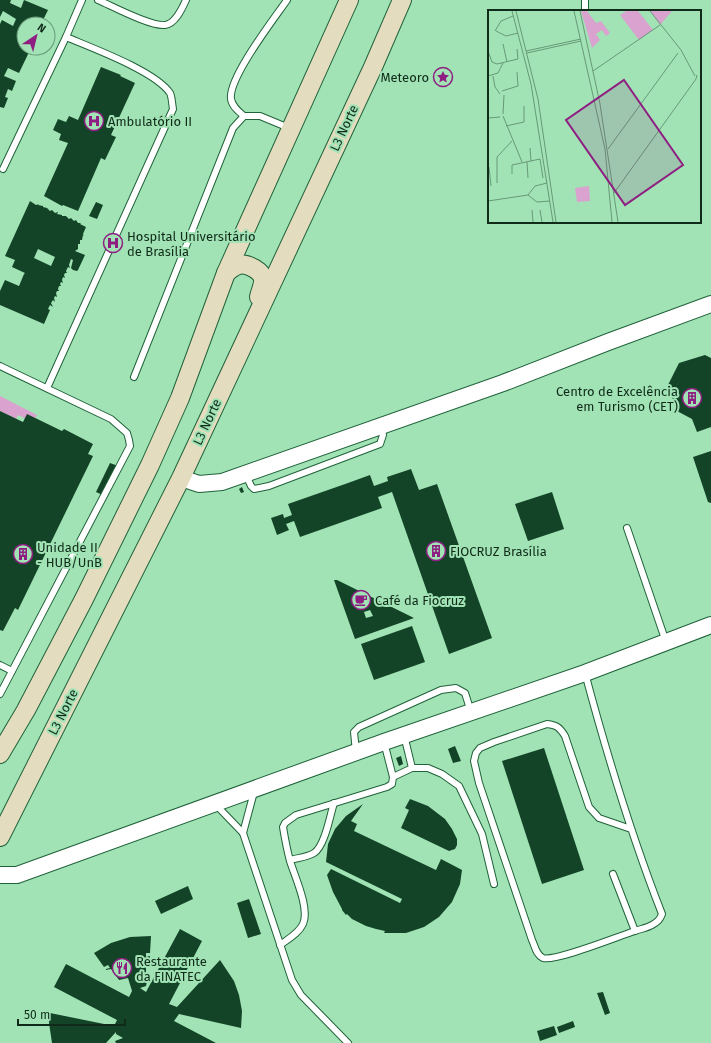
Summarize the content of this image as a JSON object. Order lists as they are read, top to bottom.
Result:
{
  "streets": {
    "main road": ["L3 Norte"]
  },
  "places": {
    "place": ["Meteoro"],
    "hospital": ["Ambulatório II", "Hospital Universitário de Brasília"],
    "building": ["Centro de Excelência em Turismo (CET)", "FIOCRUZ Brasília", "Unidade II - HUB/UnB"],
    "cafe": ["Café da Fiocruz"],
    "restaurant": ["Restaurante da FINATEC"]
  },
  "scale_bar": "50 m",
  "north": "top right"
}
